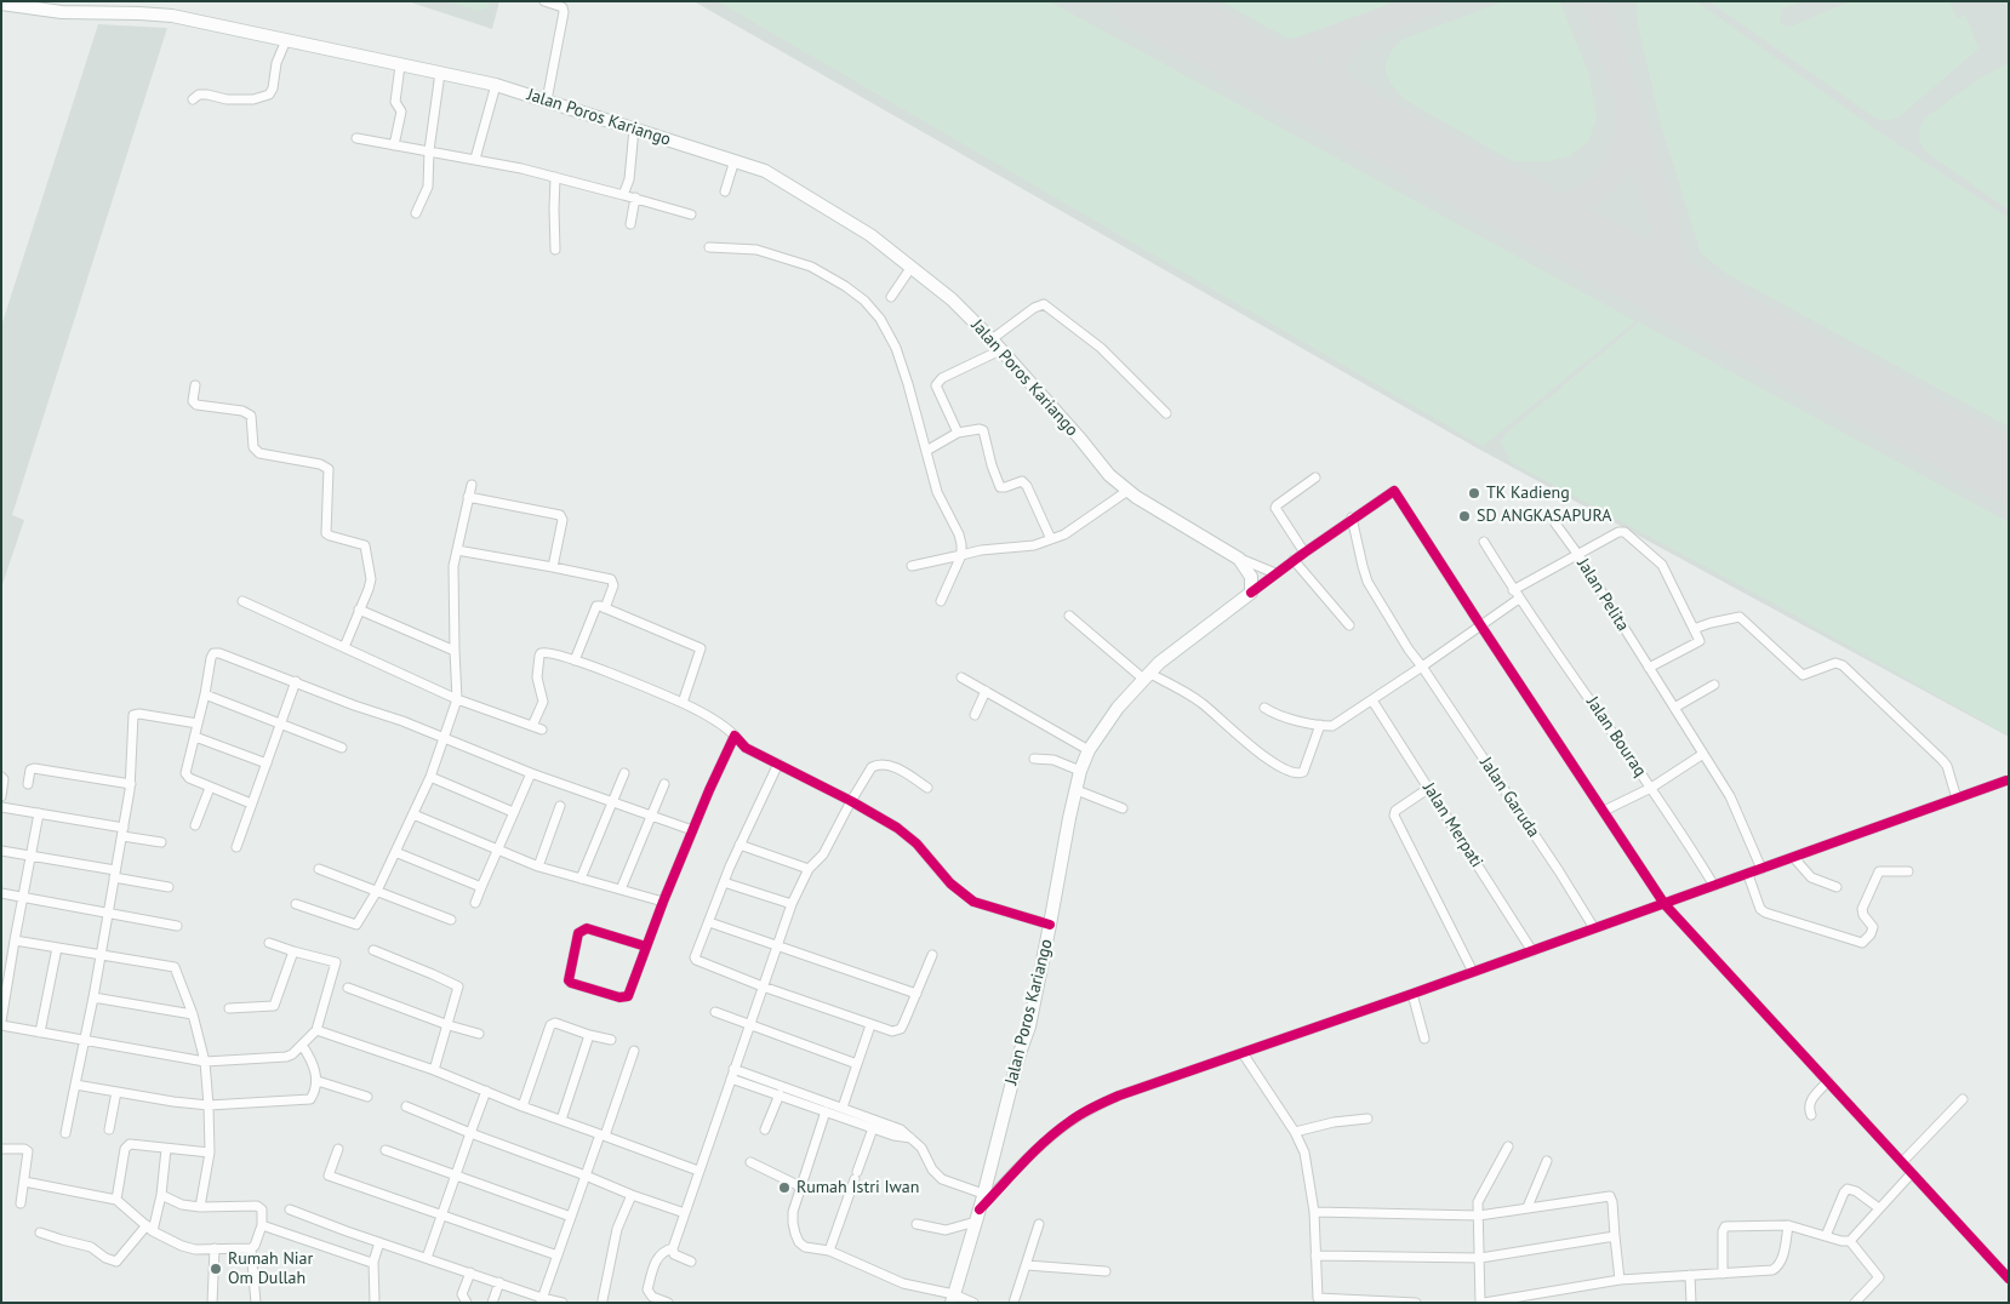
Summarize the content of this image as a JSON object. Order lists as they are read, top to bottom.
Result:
{
  "streets": {
    "main road": ["Jalan Poros Kariango"],
    "street": [
      "Jalan Pelita",
      "Jalan Bouraq",
      "Jalan Garuda",
      "Jalan Merpati"
    ]
  },
  "places": [
    "TK Kadieng",
    "SD ANGKASAPURA",
    "Rumah Istri Iwan",
    "Rumah Niar Om Dullah"
  ]
}
